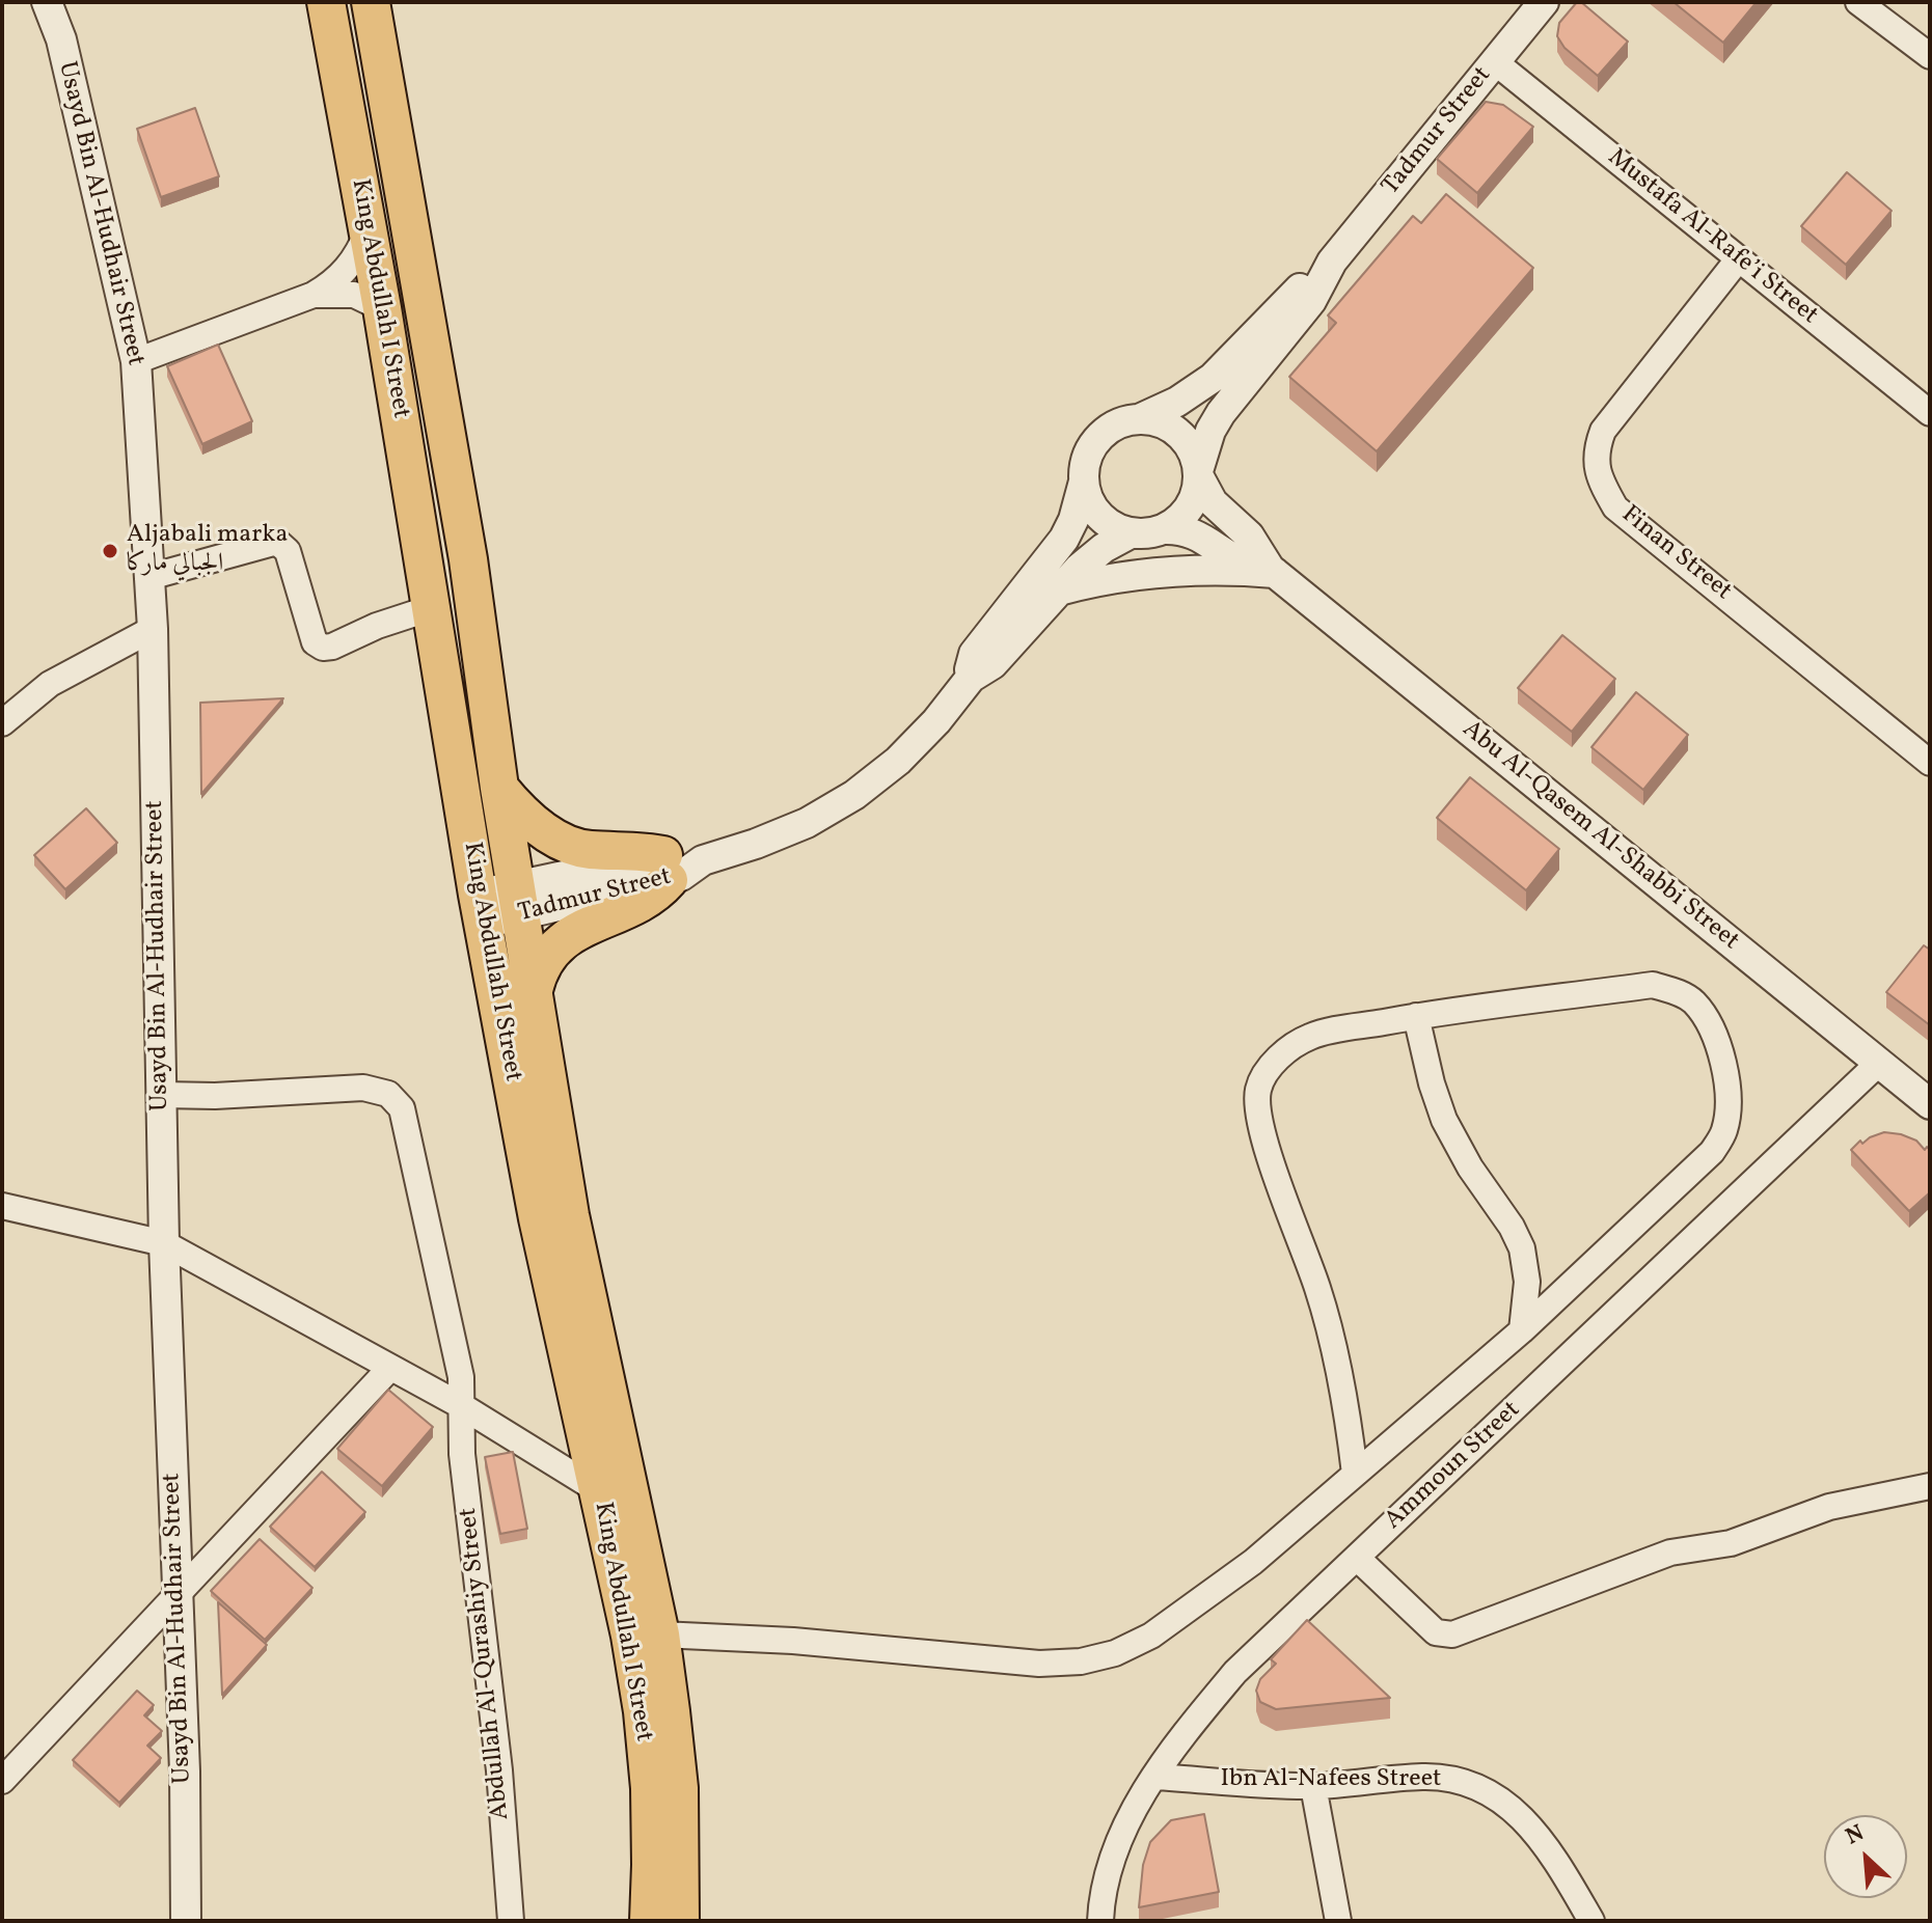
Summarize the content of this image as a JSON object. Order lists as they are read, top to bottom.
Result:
{
  "streets": {
    "main road": ["King Abdullah I Street"],
    "street": [
      "Tadmur Street",
      "Usayd Bin Al-Hudhair Street",
      "Mustafa Al-Rafe’i Street",
      "Finan Street",
      "Abu Al-Qasem Al-Shabbi Street",
      "Ammoun Street",
      "Abdullah Al-Qurashiy Street",
      "Ibn Al-Nafees Street"
    ]
  },
  "crossings": [
    ["Tadmur Street", "Mustafa Al-Rafe’i Street"],
    ["Tadmur Street", "King Abdullah I Street"],
    ["Tadmur Street", "Abu Al-Qasem Al-Shabbi Street"],
    ["Usayd Bin Al-Hudhair Street", "Abdullah Al-Qurashiy Street"],
    ["Mustafa Al-Rafe’i Street", "Finan Street"],
    ["Abu Al-Qasem Al-Shabbi Street", "Ammoun Street"],
    ["Ammoun Street", "Ibn Al-Nafees Street"]
  ],
  "places": ["Aljabali marka الجبالي ماركا"],
  "north": "top left"
}
